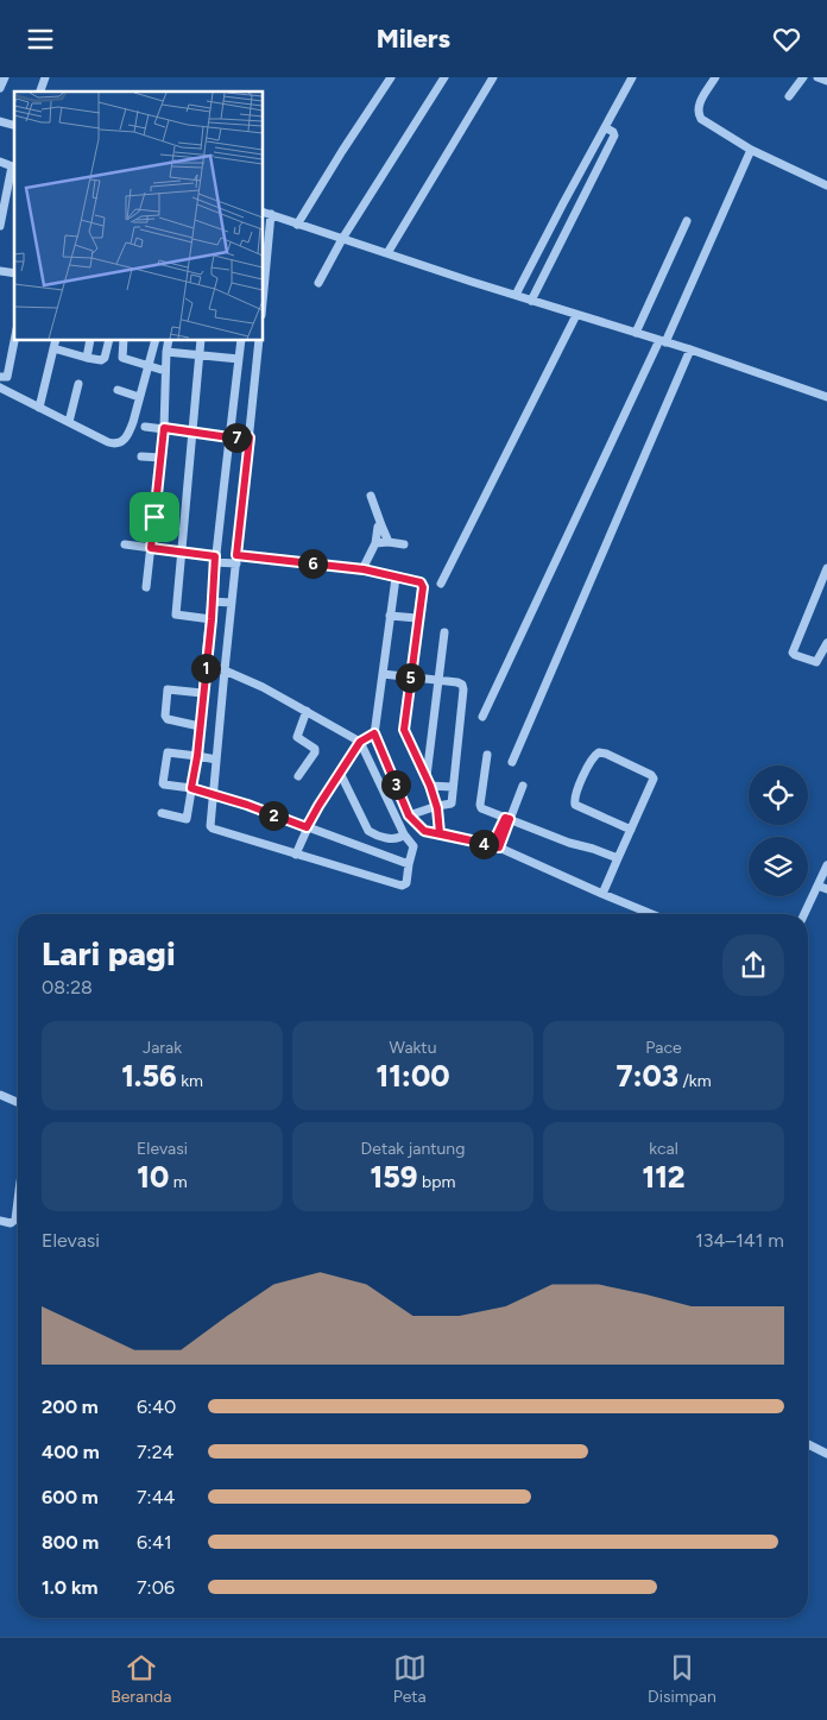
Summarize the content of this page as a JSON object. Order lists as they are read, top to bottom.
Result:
{
  "page": {
    "header": "Milers",
    "pins": [
      "7",
      "6",
      "1",
      "5",
      "3",
      "2",
      "4"
    ],
    "heading": ["Lari pagi", "08:28"],
    "stats": [
      ["Jarak", "1.56 km"],
      ["Waktu", "11:00"],
      ["Pace", "7:03 /km"],
      ["Elevasi", "10 m"],
      ["Detak jantung", "159 bpm"],
      ["kcal", "112"]
    ],
    "chart": ["Elevasi", "134–141 m"],
    "list": [
      {
        "name": "200 m",
        "note": "6:40"
      },
      {
        "name": "400 m",
        "note": "7:24"
      },
      {
        "name": "600 m",
        "note": "7:44"
      },
      {
        "name": "800 m",
        "note": "6:41"
      },
      {
        "name": "1.0 km",
        "note": "7:06"
      }
    ],
    "tabs": ["Beranda", "Peta", "Disimpan"]
  }
}
